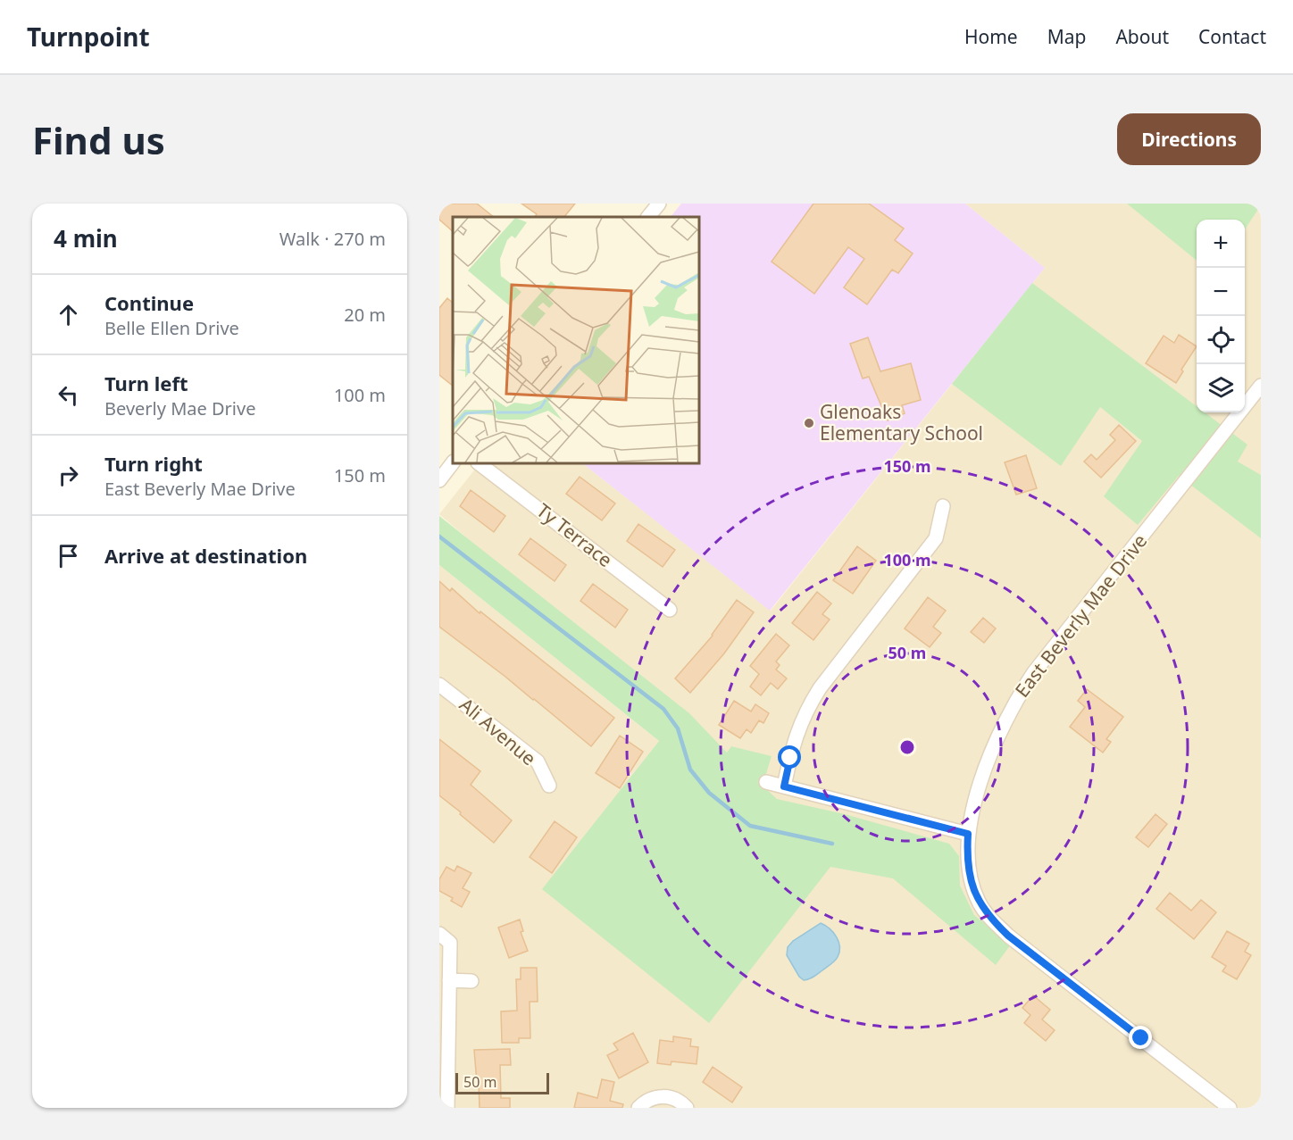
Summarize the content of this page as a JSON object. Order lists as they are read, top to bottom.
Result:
{
  "streets": {
    "street": ["Ty Terrace", "East Beverly Mae Drive", "Ali Avenue"]
  },
  "places": ["Glenoaks Elementary School"],
  "scale_bar": "50 m",
  "page": {
    "header": "Turnpoint",
    "nav": [
      "Home",
      "Map",
      "About",
      "Contact"
    ],
    "buttons": "Directions",
    "title": "Find us",
    "heading": ["4 min", "Walk · 270 m"],
    "map_buttons": ["+", "−"],
    "list": [
      ["Continue", "Belle Ellen Drive", "20 m"],
      ["Turn left", "Beverly Mae Drive", "100 m"],
      ["Turn right", "East Beverly Mae Drive", "150 m"],
      "Arrive at destination"
    ],
    "scale": "50 m"
  },
  "rings": ["150 m", "100 m", "50 m"]
}
